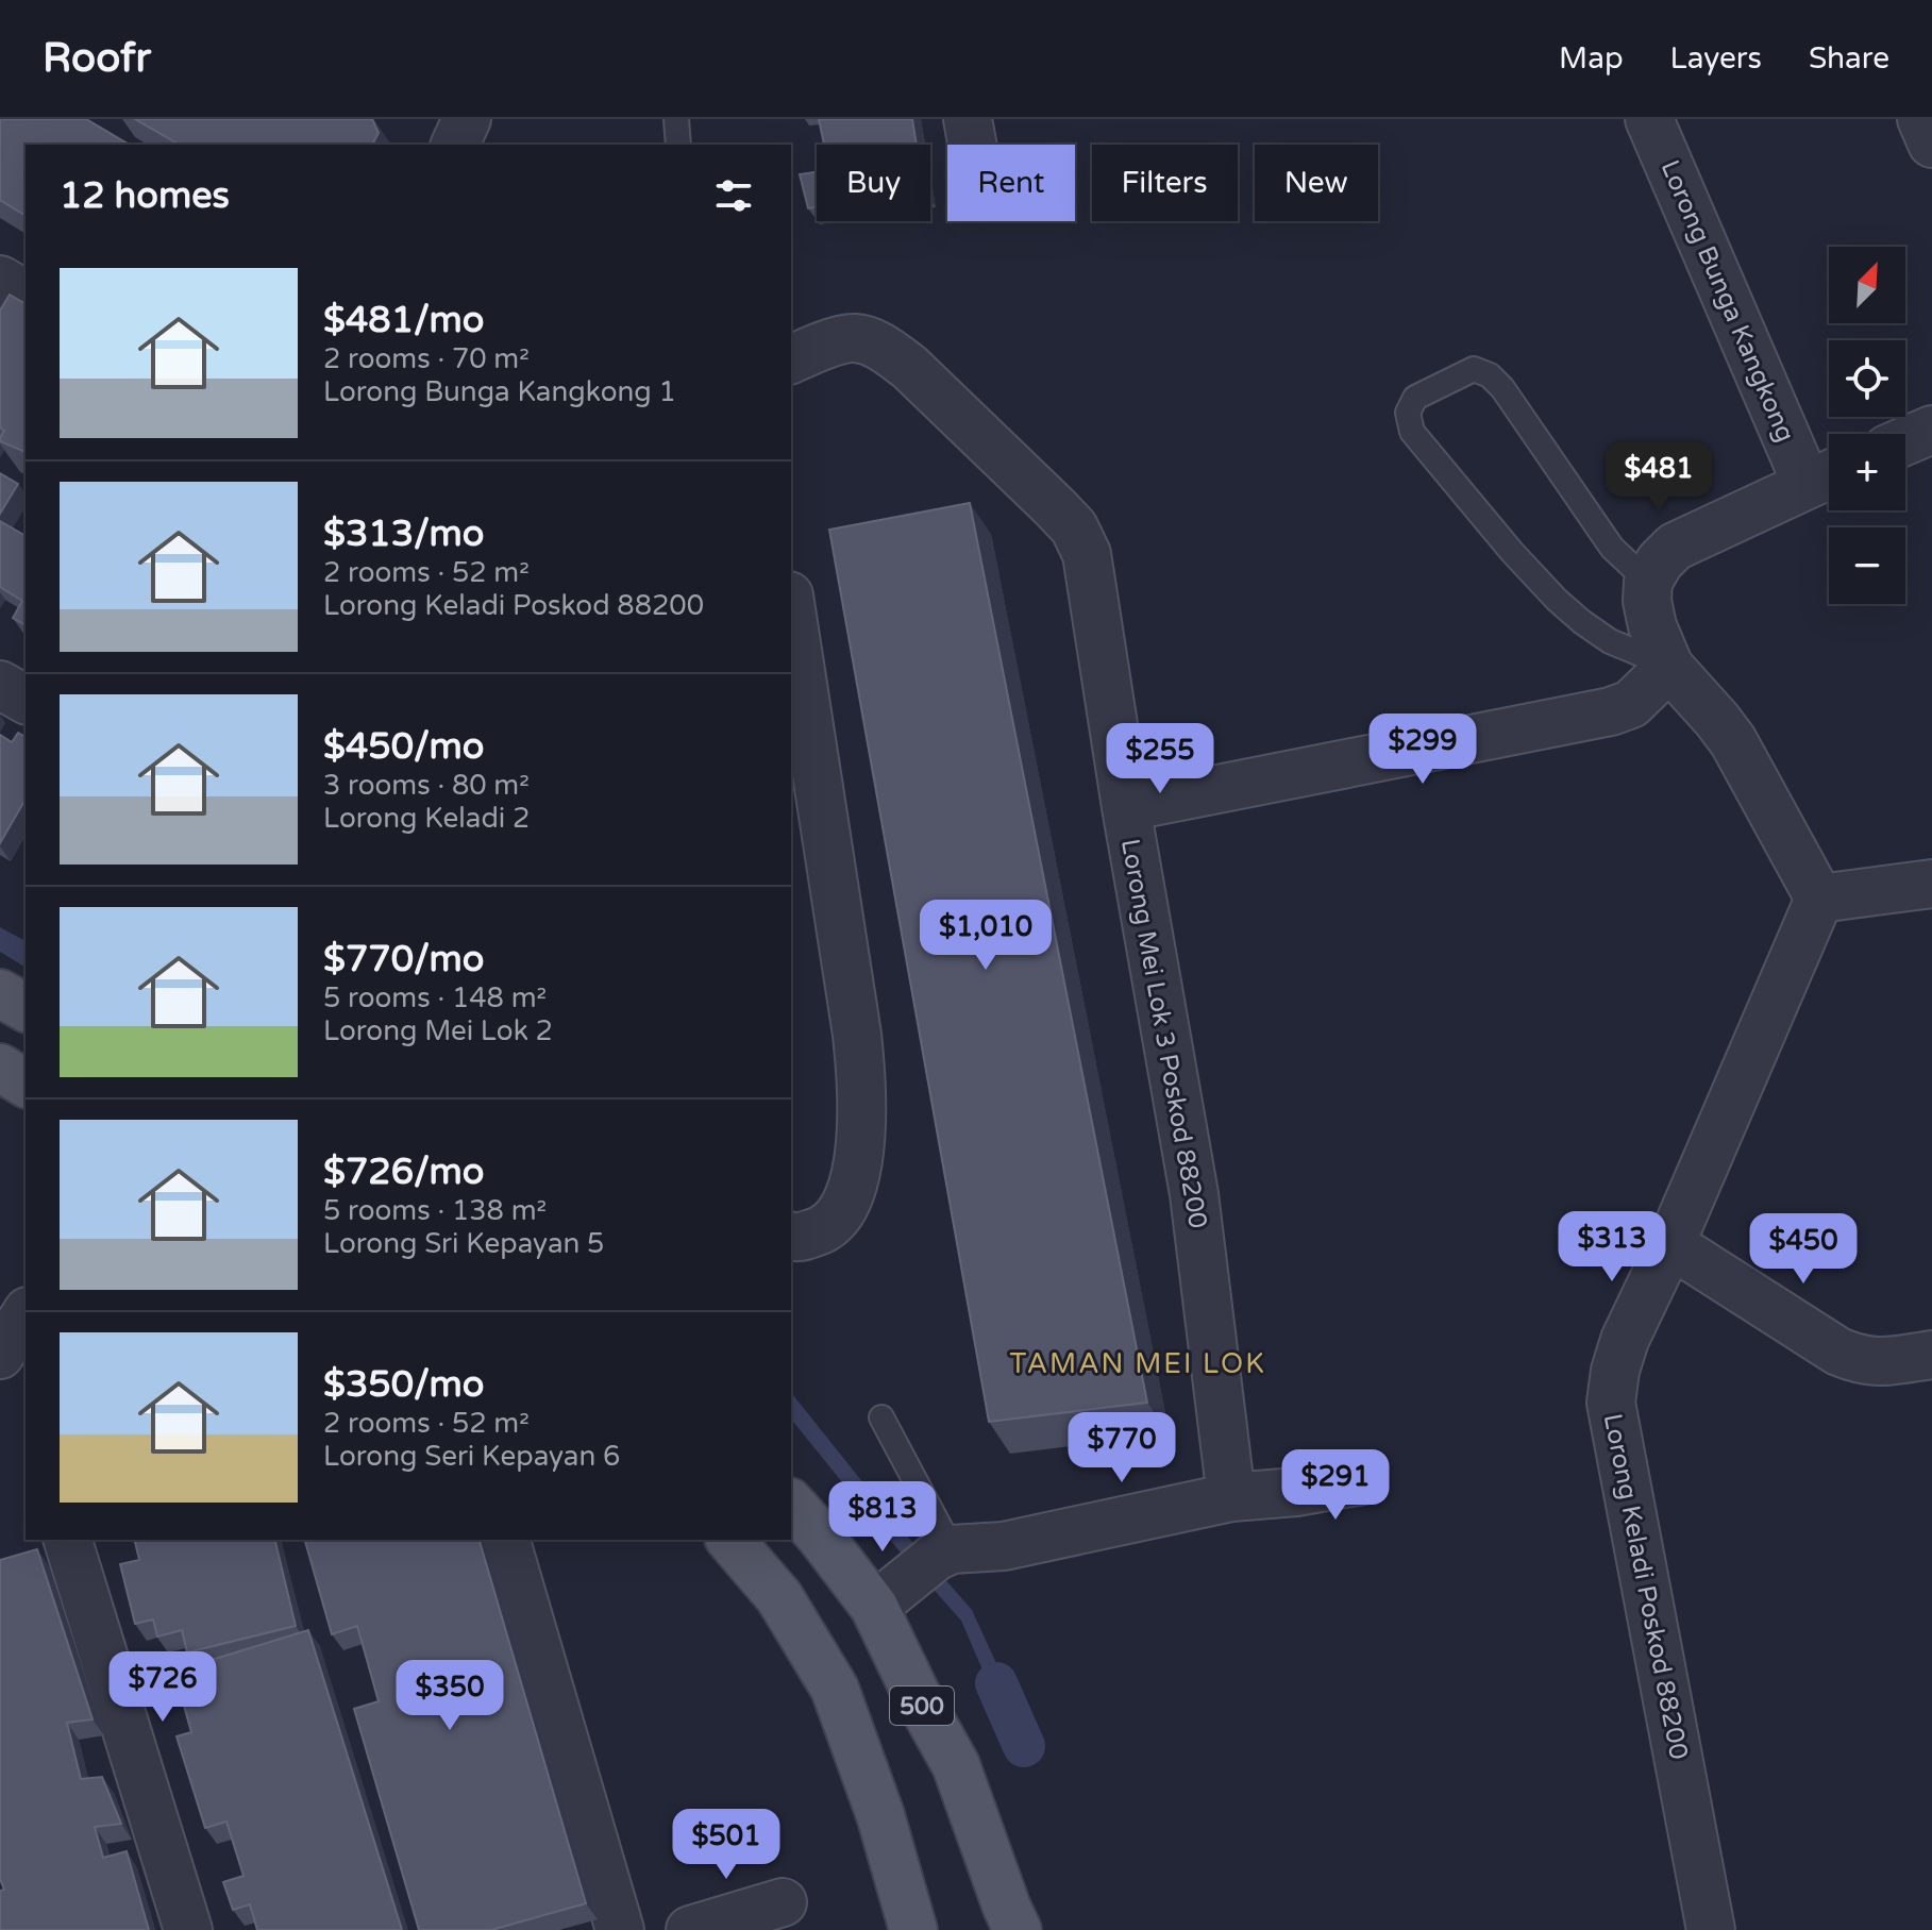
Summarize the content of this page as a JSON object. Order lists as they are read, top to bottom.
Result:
{
  "streets": {
    "main road": ["500"],
    "street": ["Lorong Bunga Kangkong", "Lorong Mei Lok 3 Poskod 88200", "Lorong Keladi Poskod 88200"]
  },
  "districts": ["TAMAN MEI LOK"],
  "north": "top right",
  "page": {
    "header": "Roofr",
    "nav": ["Map", "Layers", "Share"],
    "chip": [
      "Buy",
      "Rent",
      "Filters",
      "New"
    ],
    "heading": "12 homes",
    "map_buttons": ["+", "−"],
    "list": [
      {
        "name": "$481/mo",
        "note": "2 rooms · 70 m² · Lorong Bunga Kangkong 1"
      },
      {
        "name": "$313/mo",
        "note": "2 rooms · 52 m² · Lorong Keladi Poskod 88200"
      },
      {
        "name": "$450/mo",
        "note": "3 rooms · 80 m² · Lorong Keladi 2"
      },
      {
        "name": "$770/mo",
        "note": "5 rooms · 148 m² · Lorong Mei Lok 2"
      },
      {
        "name": "$726/mo",
        "note": "5 rooms · 138 m² · Lorong Sri Kepayan 5"
      },
      {
        "name": "$350/mo",
        "note": "2 rooms · 52 m² · Lorong Seri Kepayan 6"
      }
    ],
    "price": [
      "$481",
      "$299",
      "$255",
      "$1,010",
      "$313",
      "$450",
      "$770",
      "$291",
      "$813",
      "$726",
      "$350",
      "$501"
    ]
  }
}
